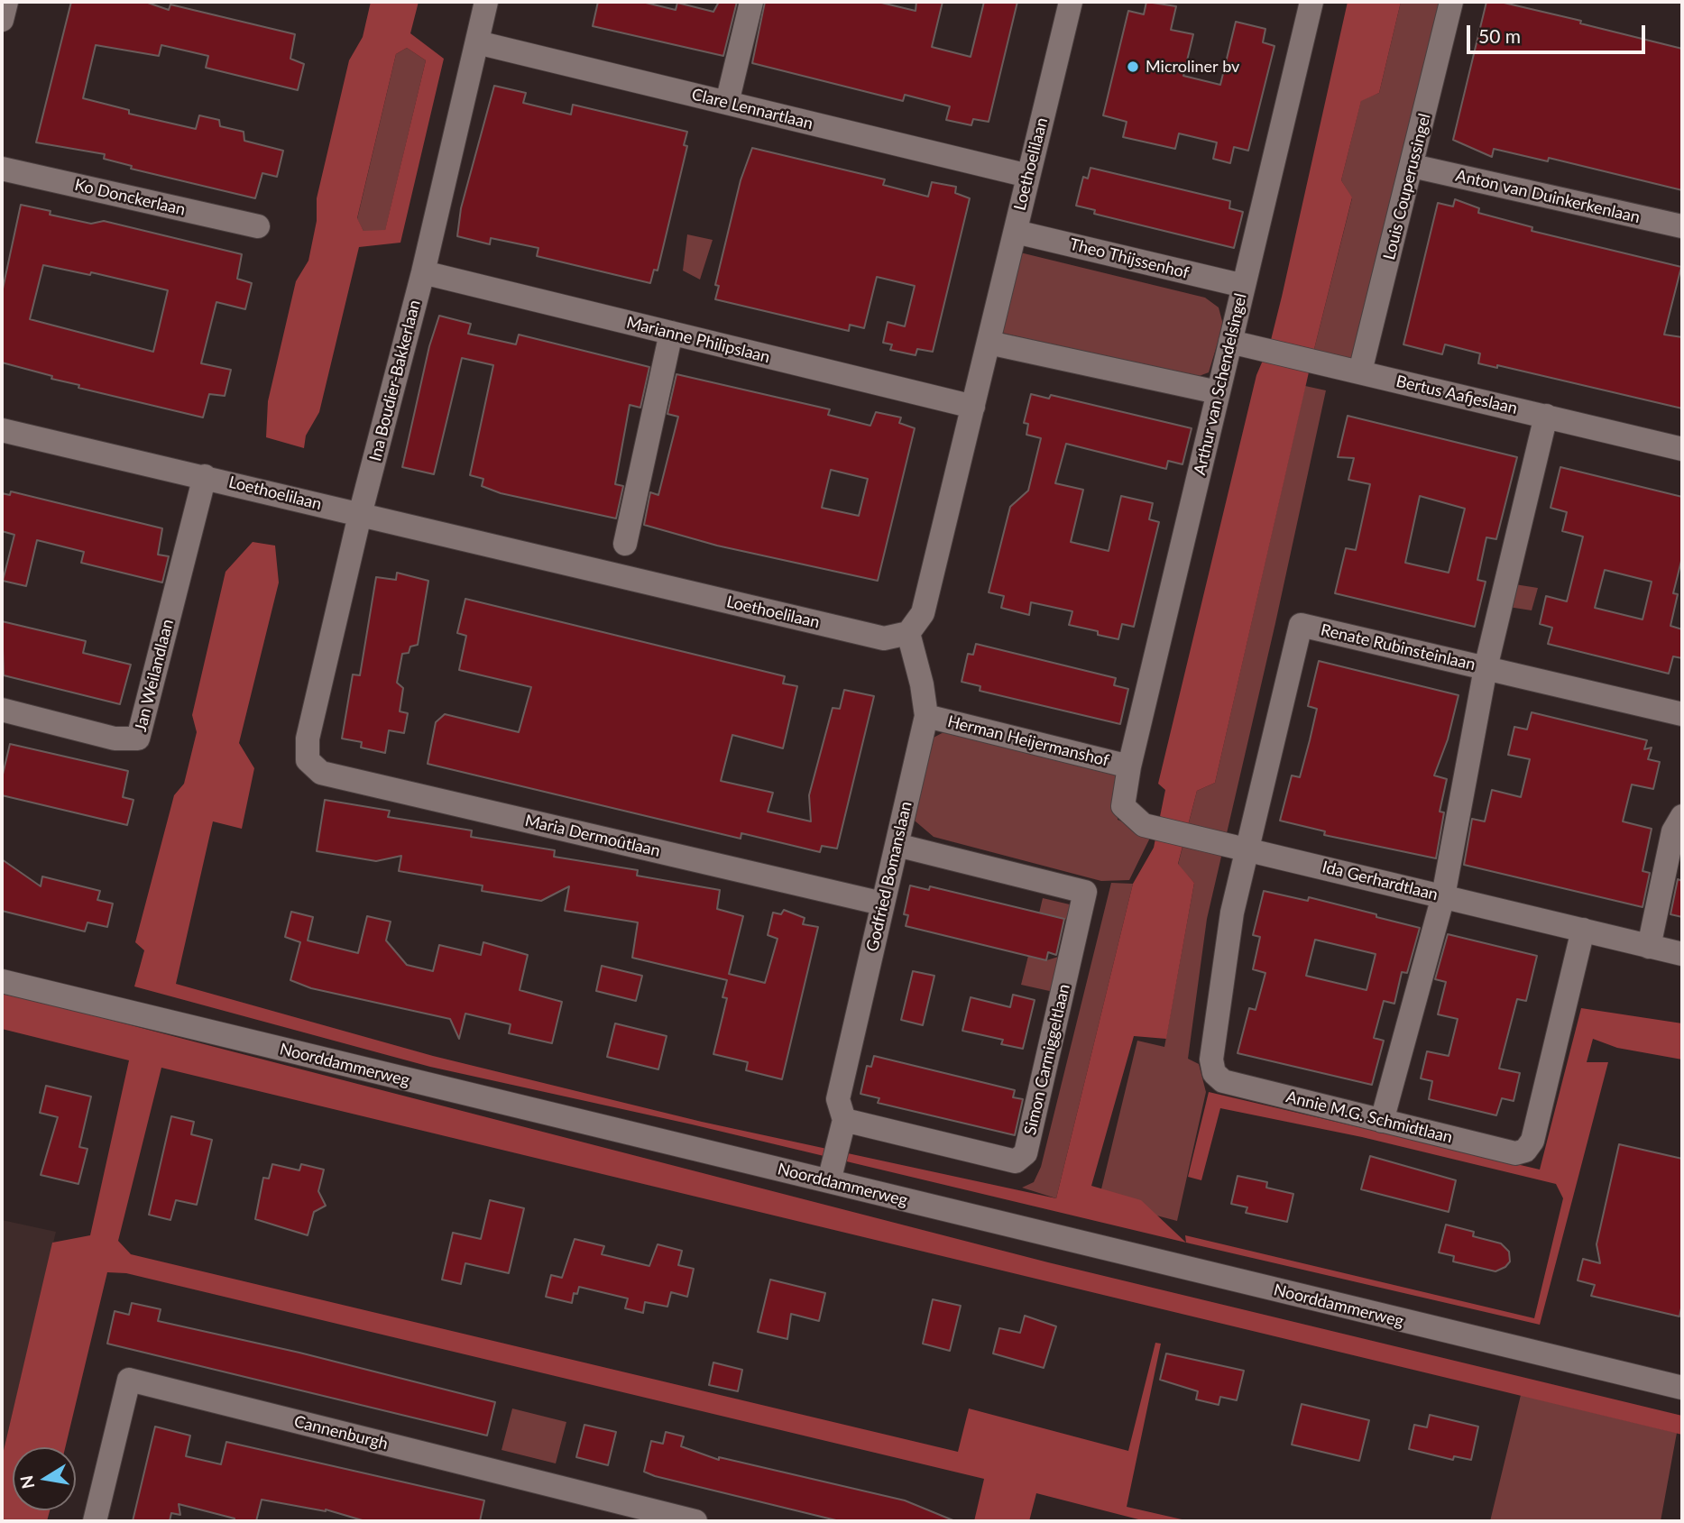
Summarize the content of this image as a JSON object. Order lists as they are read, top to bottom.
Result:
{
  "streets": {
    "street": [
      "Clare Lennartlaan",
      "Loethoelilaan",
      "Louis Couperussingel",
      "Anton van Duinkerkenlaan",
      "Ko Donckerlaan",
      "Theo Thijssenhof",
      "Marianne Philipslaan",
      "Ina Boudier-Bakkerlaan",
      "Arthur van Schendelsingel",
      "Bertus Aafjeslaan",
      "Renate Rubinsteinlaan",
      "Jan Weilandlaan",
      "Herman Heijermanshof",
      "Maria Dermoûtlaan",
      "Godfried Bomanslaan",
      "Ida Gerhardtlaan",
      "Simon Carmiggeltlaan",
      "Noorddammerweg",
      "Annie M.G. Schmidtlaan",
      "Cannenburgh"
    ]
  },
  "crossings": [
    ["Clare Lennartlaan", "Loethoelilaan"],
    ["Clare Lennartlaan", "Ina Boudier-Bakkerlaan"],
    ["Loethoelilaan", "Theo Thijssenhof"],
    ["Loethoelilaan", "Marianne Philipslaan"],
    ["Loethoelilaan", "Ina Boudier-Bakkerlaan"],
    ["Loethoelilaan", "Jan Weilandlaan"],
    ["Loethoelilaan", "Godfried Bomanslaan"],
    ["Louis Couperussingel", "Anton van Duinkerkenlaan"],
    ["Louis Couperussingel", "Bertus Aafjeslaan"],
    ["Theo Thijssenhof", "Arthur van Schendelsingel"],
    ["Marianne Philipslaan", "Ina Boudier-Bakkerlaan"],
    ["Ina Boudier-Bakkerlaan", "Maria Dermoûtlaan"],
    ["Arthur van Schendelsingel", "Bertus Aafjeslaan"],
    ["Arthur van Schendelsingel", "Herman Heijermanshof"],
    ["Arthur van Schendelsingel", "Ida Gerhardtlaan"],
    ["Renate Rubinsteinlaan", "Ida Gerhardtlaan"],
    ["Renate Rubinsteinlaan", "Annie M.G. Schmidtlaan"],
    ["Herman Heijermanshof", "Godfried Bomanslaan"],
    ["Herman Heijermanshof", "Ida Gerhardtlaan"],
    ["Maria Dermoûtlaan", "Godfried Bomanslaan"],
    ["Godfried Bomanslaan", "Simon Carmiggeltlaan"],
    ["Ida Gerhardtlaan", "Annie M.G. Schmidtlaan"]
  ],
  "places": ["Microliner bv"],
  "scale_bar": "50 m",
  "north": "left"
}
